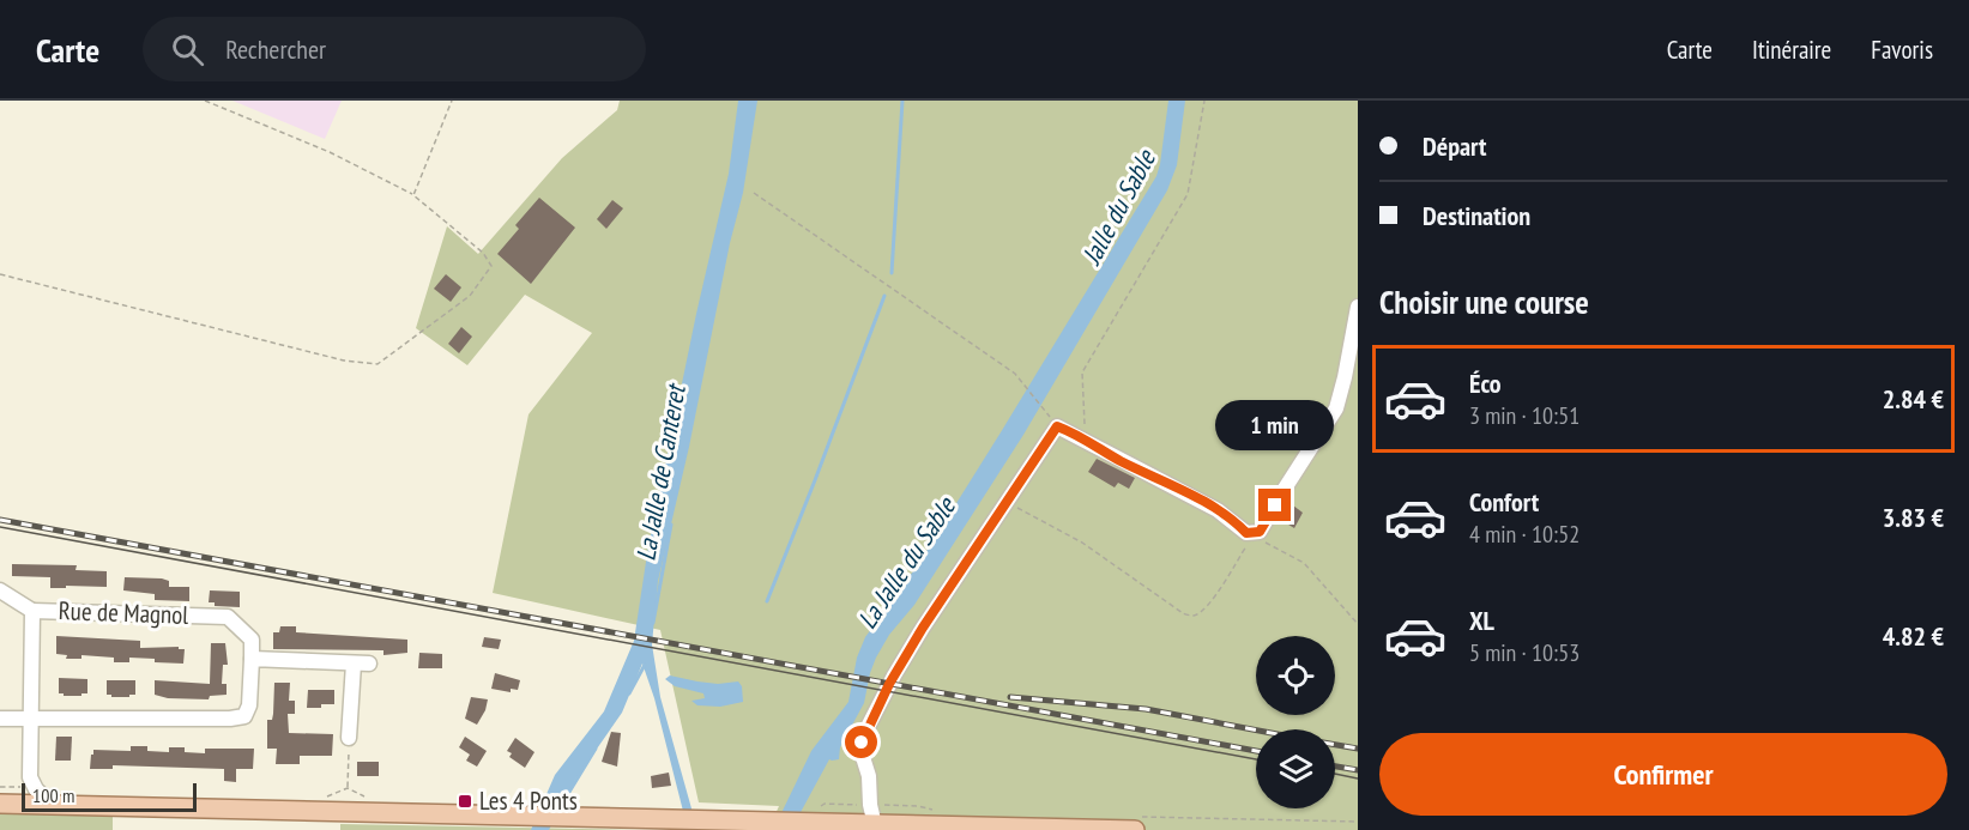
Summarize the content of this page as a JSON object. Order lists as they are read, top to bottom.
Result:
{
  "streets": {
    "street": ["Rue de Magnol"]
  },
  "water": ["Jalle du Sable", "La Jalle de Canteret", "La Jalle du Sable"],
  "places": {
    "transit": ["Les 4 Ponts"]
  },
  "scale_bar": "100 m",
  "page": {
    "header": "Carte",
    "search": "Rechercher",
    "nav": ["Carte", "Itinéraire", "Favoris"],
    "banner": ["Départ", "Destination"],
    "heading": "Choisir une course",
    "list": [
      {
        "name": "Éco",
        "note": "3 min · 10:51",
        "value": "2.84 €"
      },
      {
        "name": "Confort",
        "note": "4 min · 10:52",
        "value": "3.83 €"
      },
      {
        "name": "XL",
        "note": "5 min · 10:53",
        "value": "4.82 €"
      }
    ],
    "bubble": "1 min",
    "buttons": "Confirmer",
    "scale": "100 m"
  }
}
